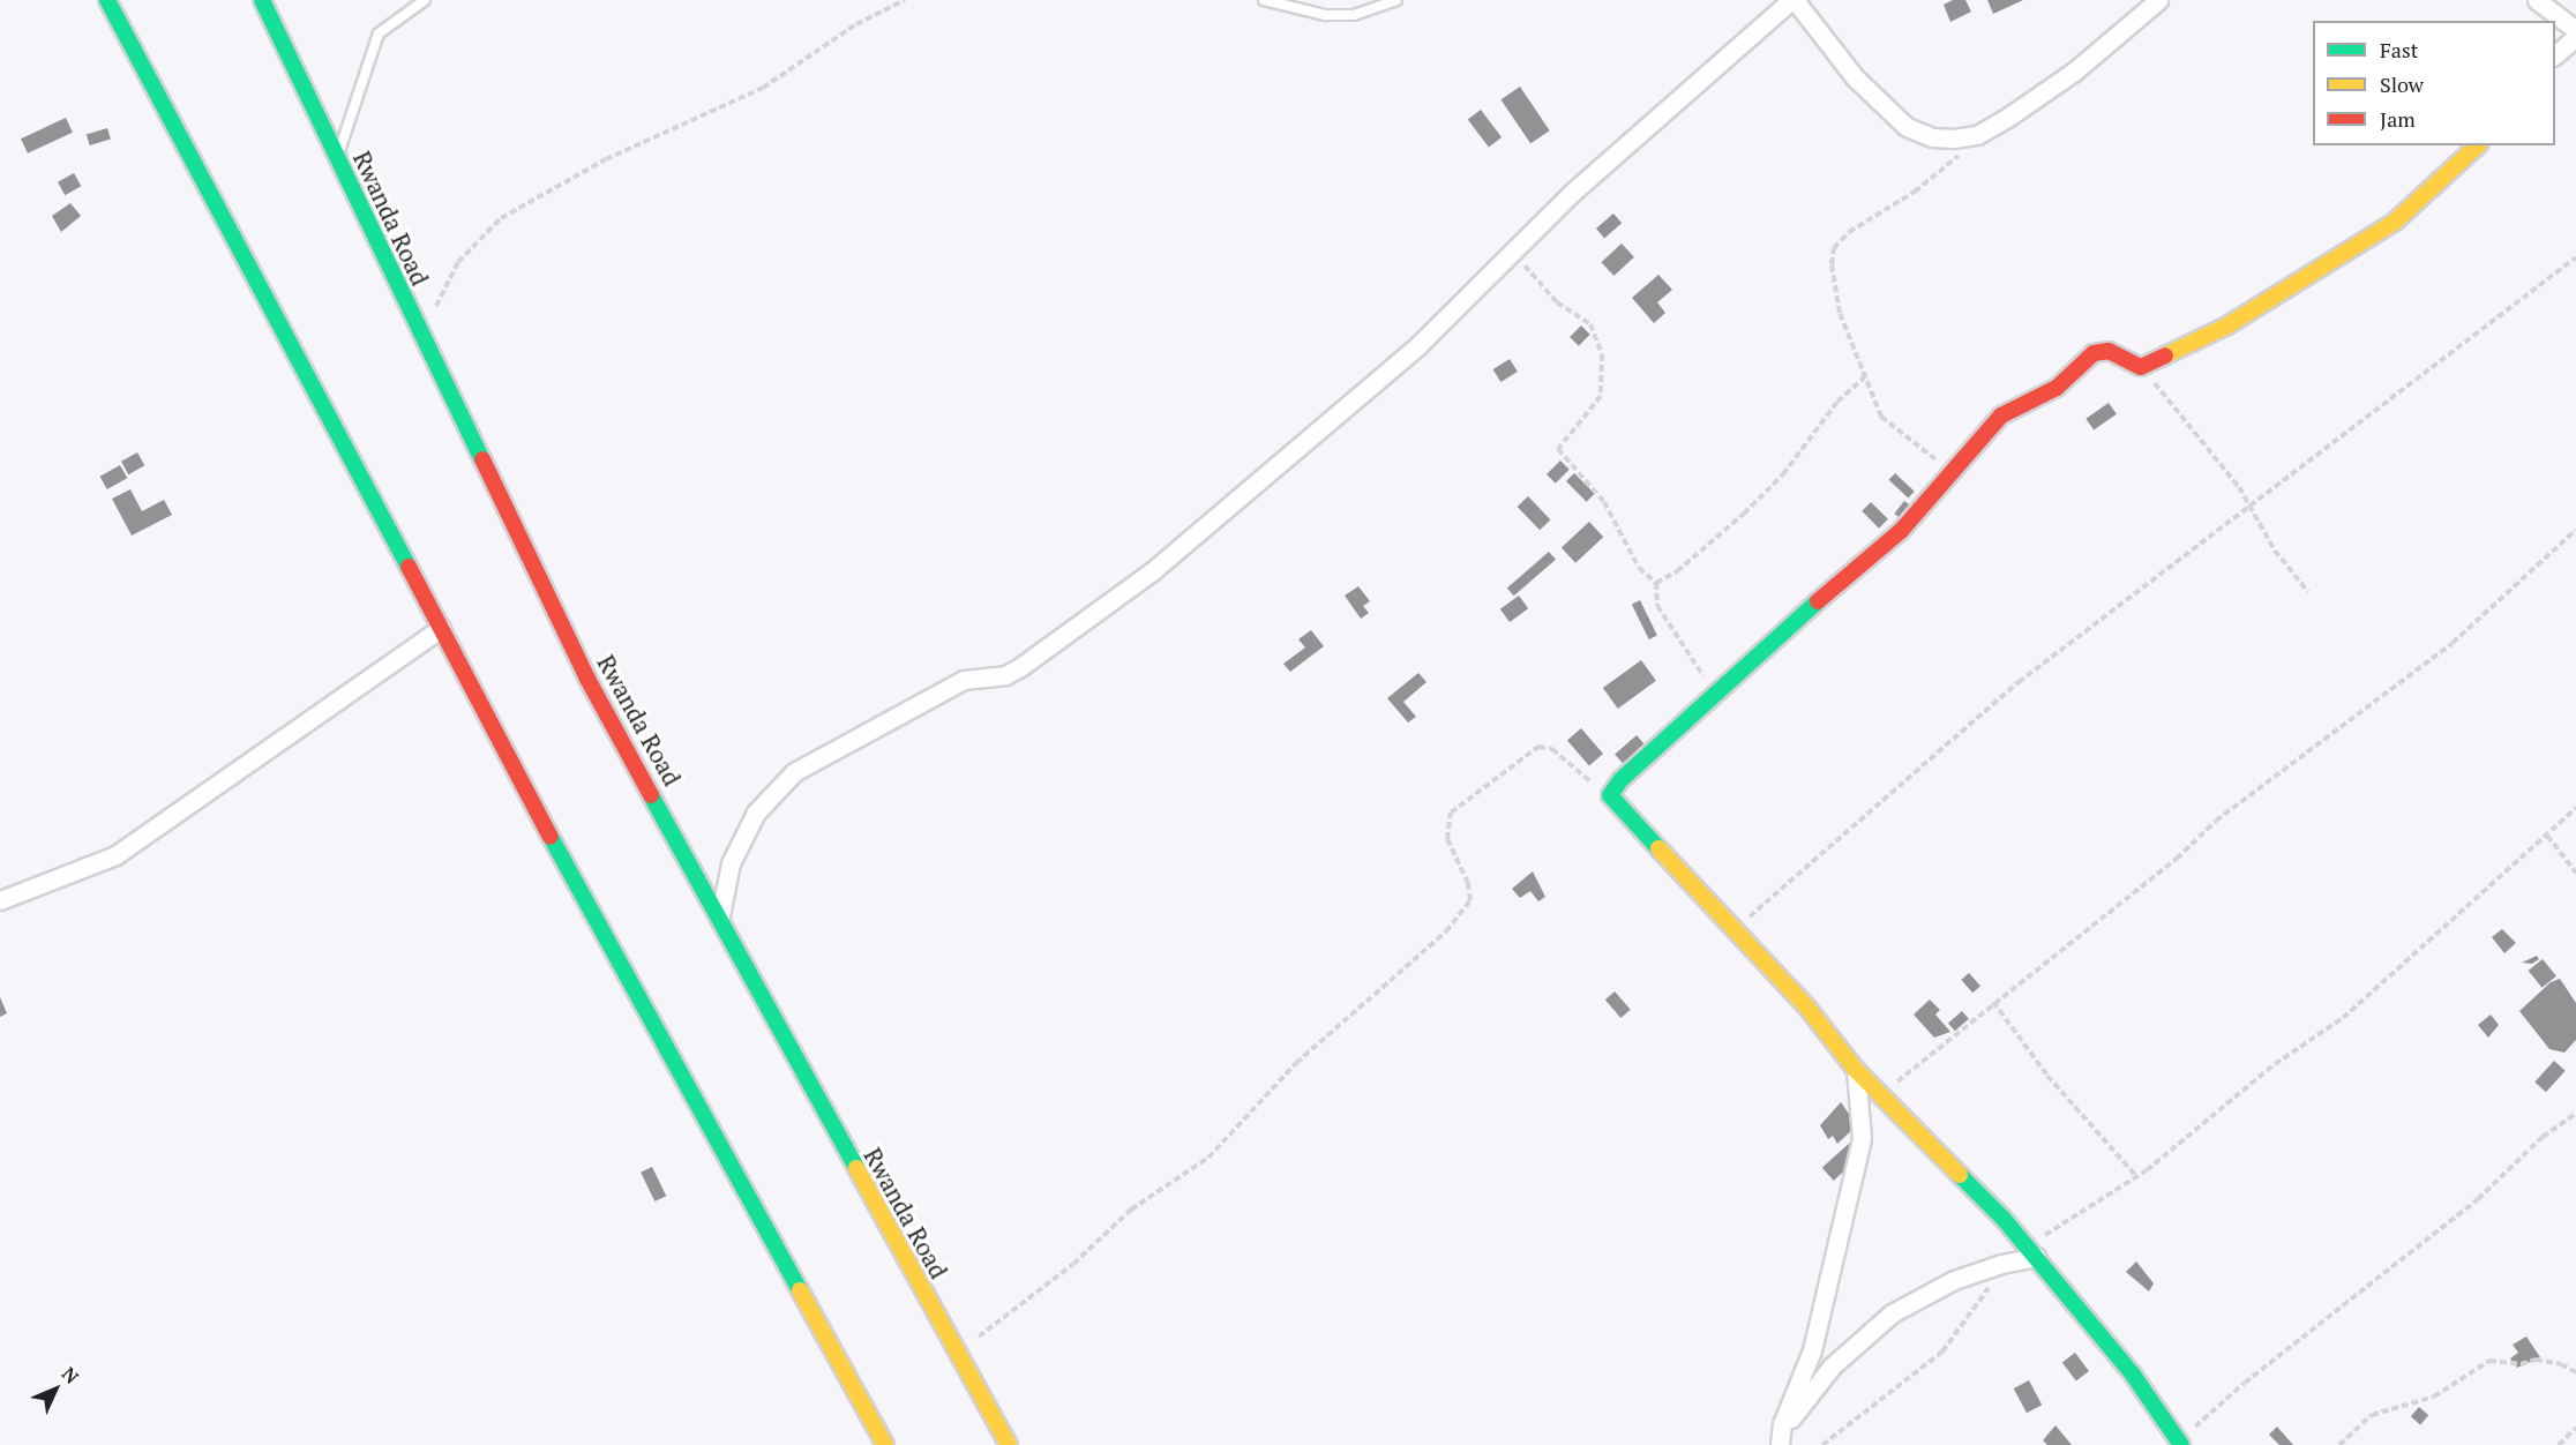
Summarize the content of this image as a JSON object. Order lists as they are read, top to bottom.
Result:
{
  "streets": {
    "main road": ["Rwanda Road"]
  },
  "legend": ["Fast", "Slow", "Jam"],
  "north": "top right"
}
